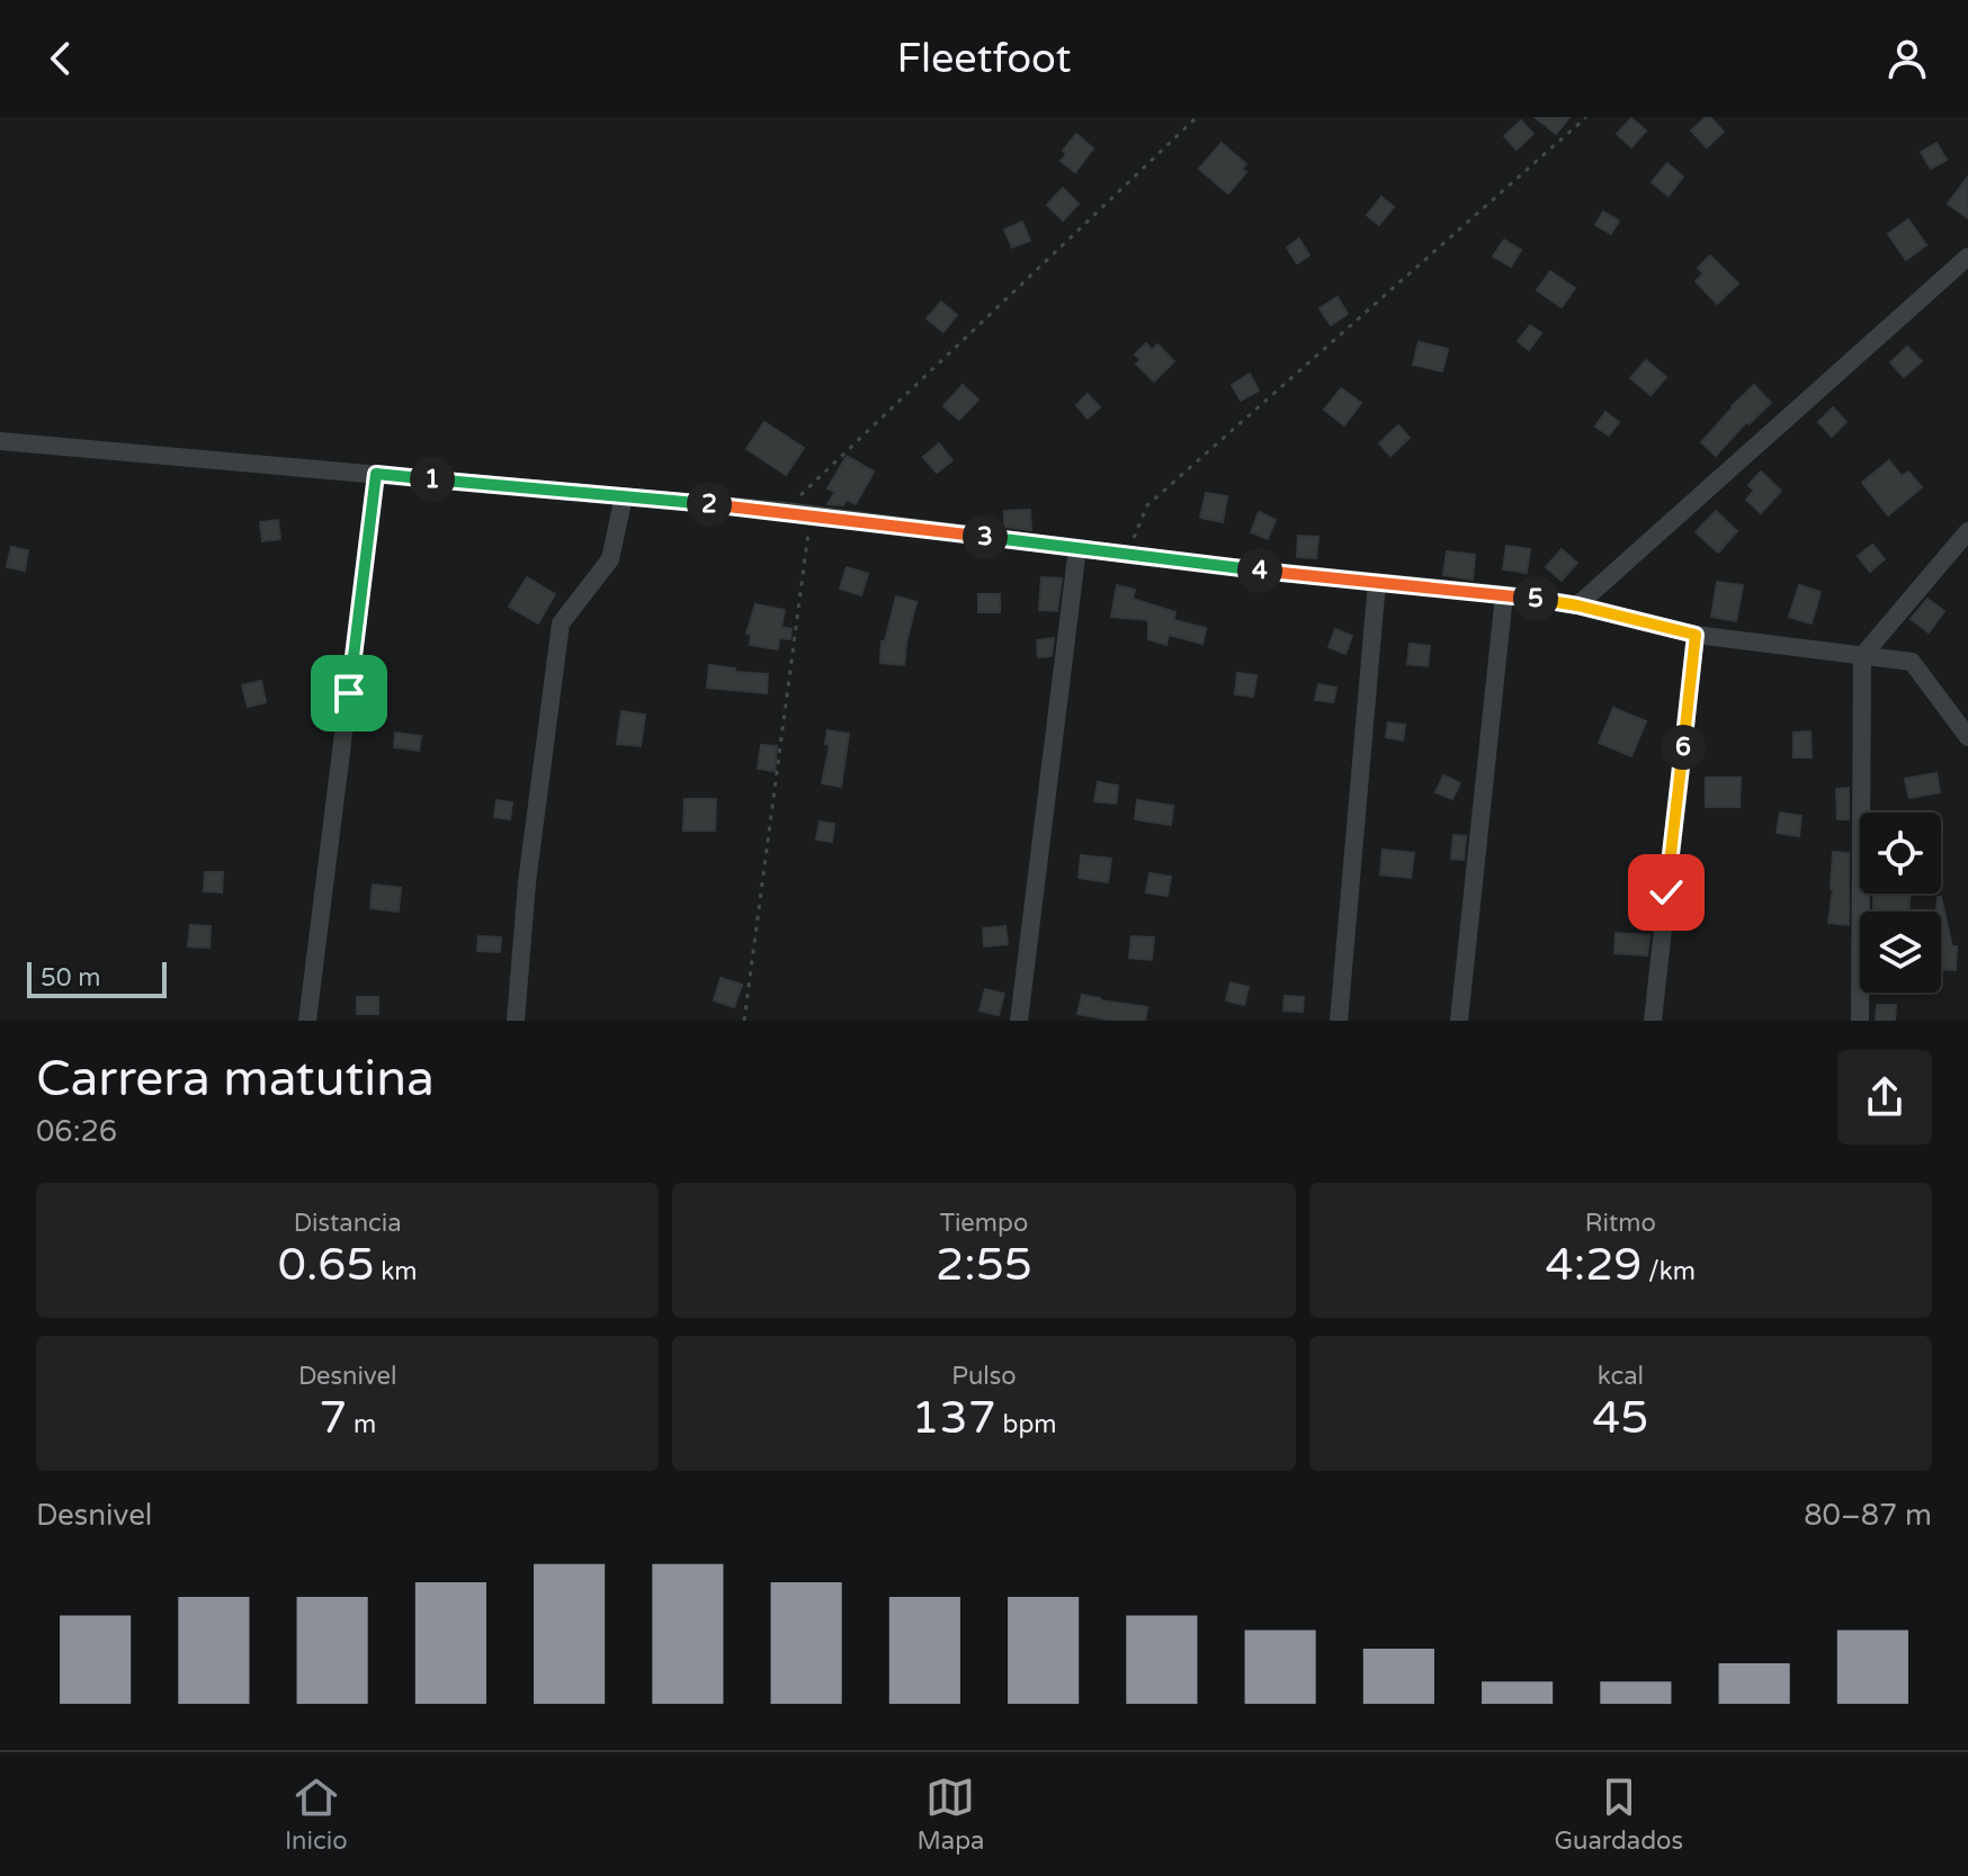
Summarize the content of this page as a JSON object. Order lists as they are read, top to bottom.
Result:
{
  "scale_bar": "50 m",
  "page": {
    "header": "Fleetfoot",
    "pins": [
      "1",
      "2",
      "3",
      "4",
      "5",
      "6"
    ],
    "scale": "50 m",
    "heading": ["Carrera matutina", "06:26"],
    "stats": [
      ["Distancia", "0.65 km"],
      ["Tiempo", "2:55"],
      ["Ritmo", "4:29 /km"],
      ["Desnivel", "7 m"],
      ["Pulso", "137 bpm"],
      ["kcal", "45"]
    ],
    "chart": ["Desnivel", "80–87 m"],
    "tabs": ["Inicio", "Mapa", "Guardados"]
  }
}
